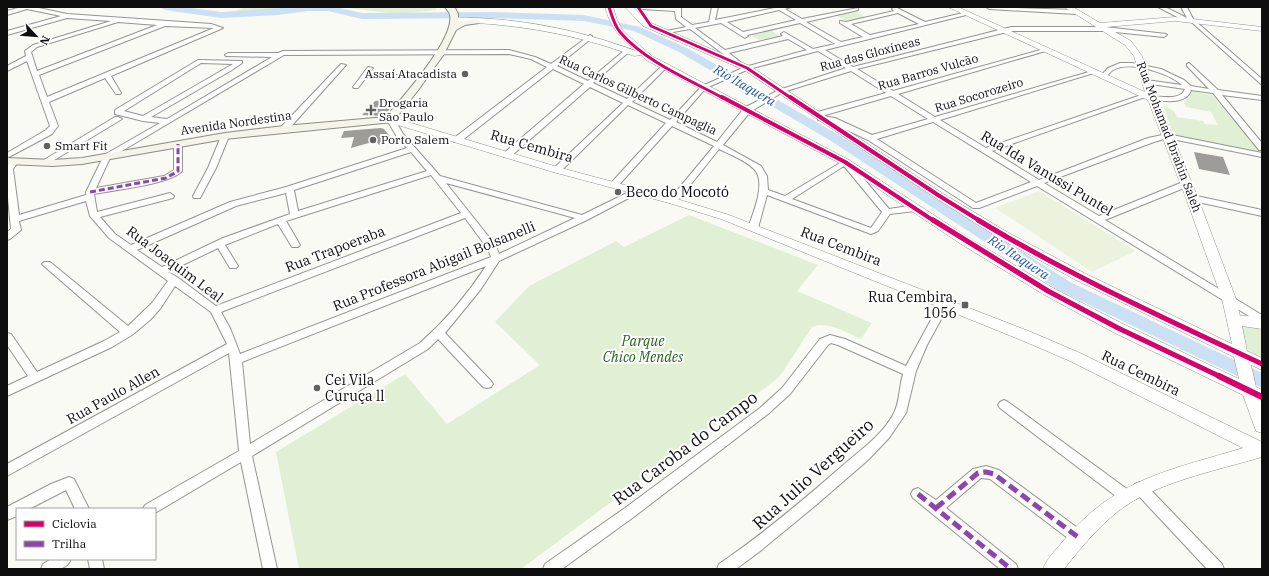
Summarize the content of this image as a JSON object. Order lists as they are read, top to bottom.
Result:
{
  "streets": {
    "main road": ["Avenida Nordestina"],
    "street": [
      "Rua das Gloxíneas",
      "Rua Barros Vulcão",
      "Rua Carlos Gilberto Campaglia",
      "Rua Socorozeiro",
      "Rua Mohamad Ibrahin Saleh",
      "Rua Cembira",
      "Rua Ida Vanussi Puntel",
      "Rua Trapoeraba",
      "Rua Joaquim Leal",
      "Rua Professora Abigail Bolsanelli",
      "Rua Paulo Allen",
      "Rua Caroba do Campo",
      "Rua Julio Vergueiro"
    ]
  },
  "crossings": [
    ["Rua das Gloxíneas", "Rua Mohamad Ibrahin Saleh"],
    ["Rua das Gloxíneas", "Rua Ida Vanussi Puntel"],
    ["Rua Barros Vulcão", "Rua Ida Vanussi Puntel"],
    ["Rua Carlos Gilberto Campaglia", "Rua Cembira"],
    ["Rua Socorozeiro", "Rua Ida Vanussi Puntel"],
    ["Avenida Nordestina", "Rua Cembira"],
    ["Rua Mohamad Ibrahin Saleh", "Rua Ida Vanussi Puntel"],
    ["Rua Cembira", "Rua Professora Abigail Bolsanelli"],
    ["Rua Cembira", "Rua Julio Vergueiro"],
    ["Rua Trapoeraba", "Rua Joaquim Leal"],
    ["Rua Joaquim Leal", "Rua Professora Abigail Bolsanelli"],
    ["Rua Joaquim Leal", "Rua Paulo Allen"],
    ["Rua Caroba do Campo", "Rua Julio Vergueiro"]
  ],
  "water": ["Rio Itaquera"],
  "parks": ["Parque Chico Mendes"],
  "places": {
    "other": [
      "Assaí Atacadista",
      "Porto Salem",
      "Smart Fit",
      "Beco do Mocotó",
      "Cei Vila Curuça ll"
    ],
    "health": ["Drogaria São Paulo"],
    "transit": ["Rua Cembira, 1056"]
  },
  "legend": ["Ciclovia", "Trilha"],
  "north": "bottom right"
}
